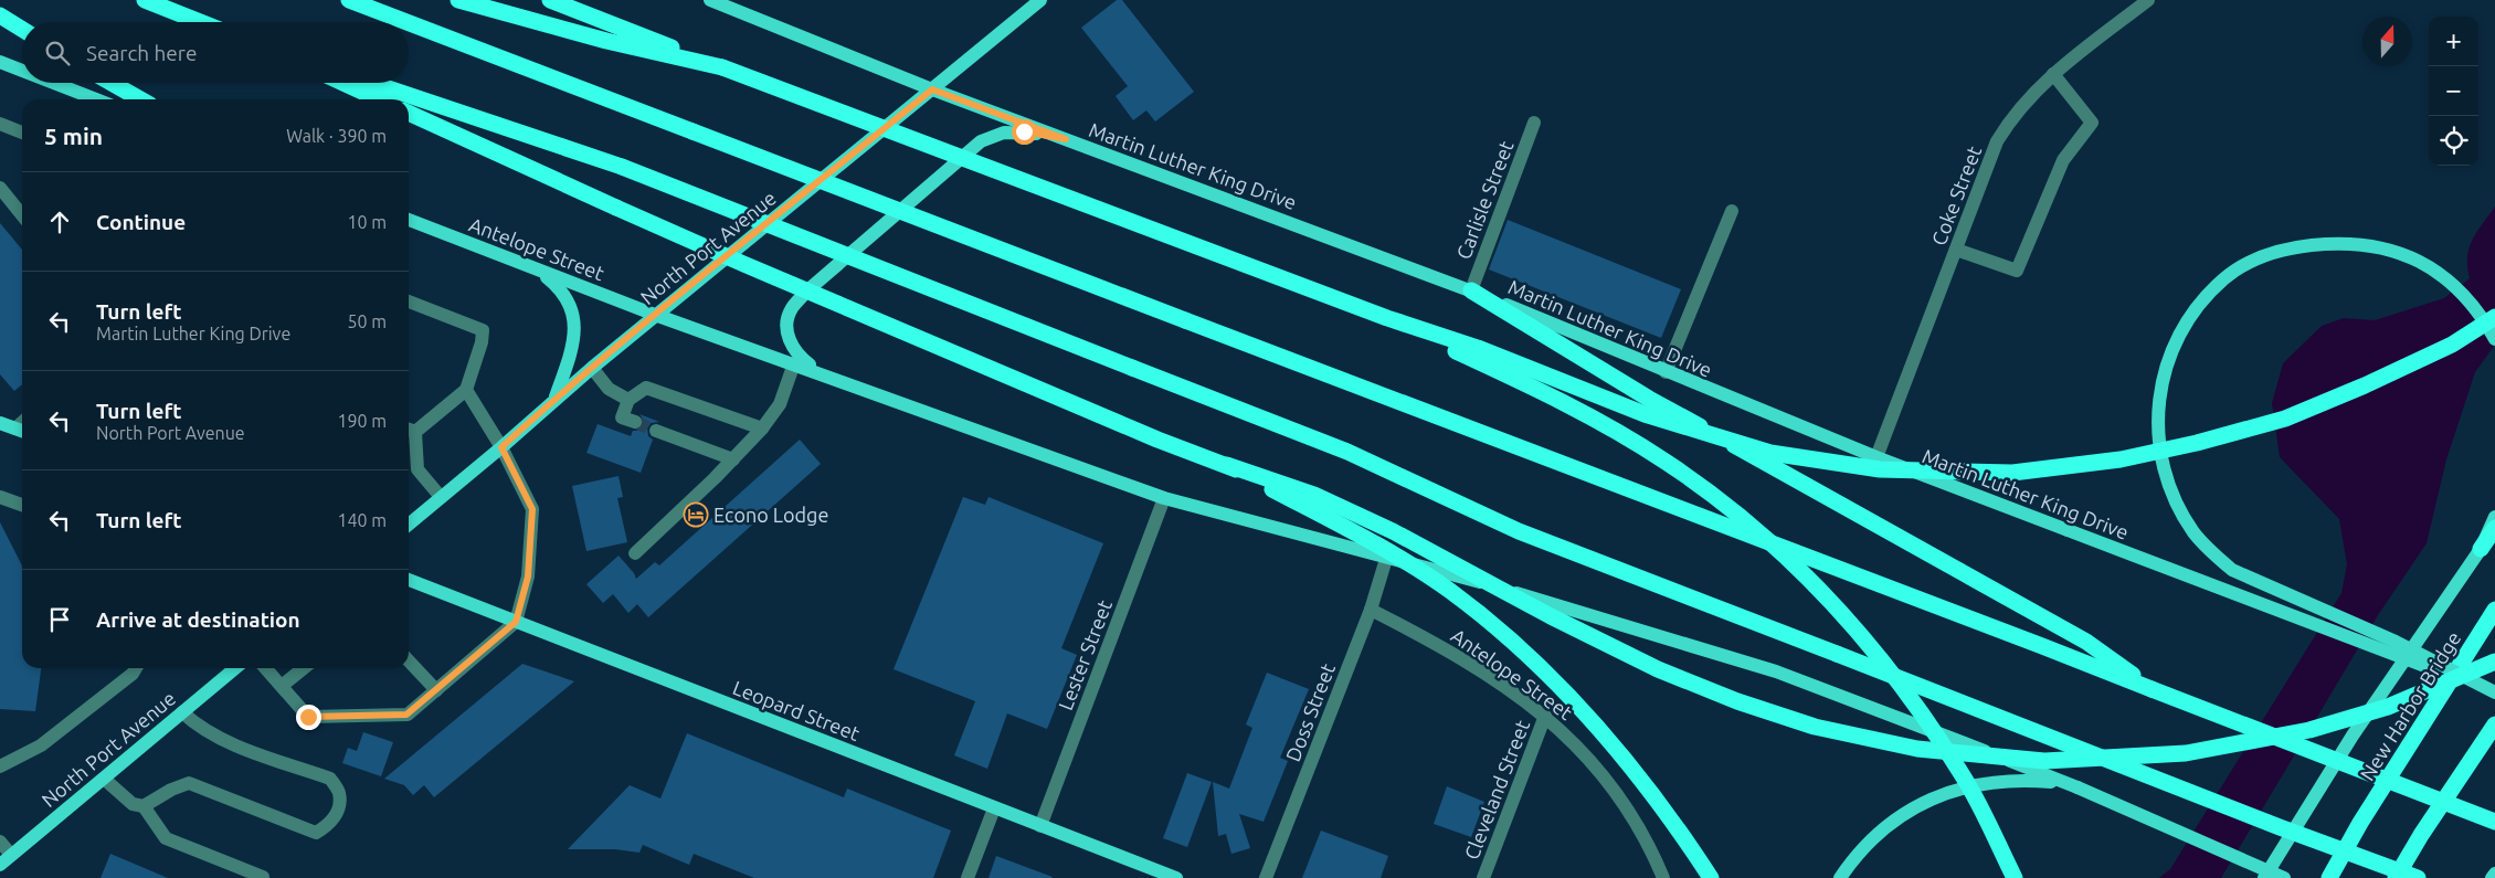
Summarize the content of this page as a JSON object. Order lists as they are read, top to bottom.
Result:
{
  "streets": {
    "highway": ["New Harbor Bridge"],
    "main road": [
      "Martin Luther King Drive",
      "North Port Avenue",
      "Antelope Street",
      "Leopard Street"
    ],
    "street": [
      "Coke Street",
      "Carlisle Street",
      "Lester Street",
      "Doss Street",
      "Cleveland Street"
    ]
  },
  "crossings": [
    ["Martin Luther King Drive", "Coke Street"],
    ["Martin Luther King Drive", "Carlisle Street"],
    ["Martin Luther King Drive", "North Port Avenue"],
    ["North Port Avenue", "Antelope Street"],
    ["Antelope Street", "Lester Street"],
    ["Antelope Street", "Doss Street"],
    ["Antelope Street", "Cleveland Street"],
    ["Lester Street", "Leopard Street"]
  ],
  "places": {
    "hotel": ["Econo Lodge"]
  },
  "north": "top",
  "page": {
    "map_buttons": ["+", "−"],
    "search": "Search here",
    "heading": ["5 min", "Walk · 390 m"],
    "list": [
      ["Continue", "10 m"],
      ["Turn left", "Martin Luther King Drive", "50 m"],
      ["Turn left", "North Port Avenue", "190 m"],
      ["Turn left", "140 m"],
      "Arrive at destination"
    ]
  }
}
